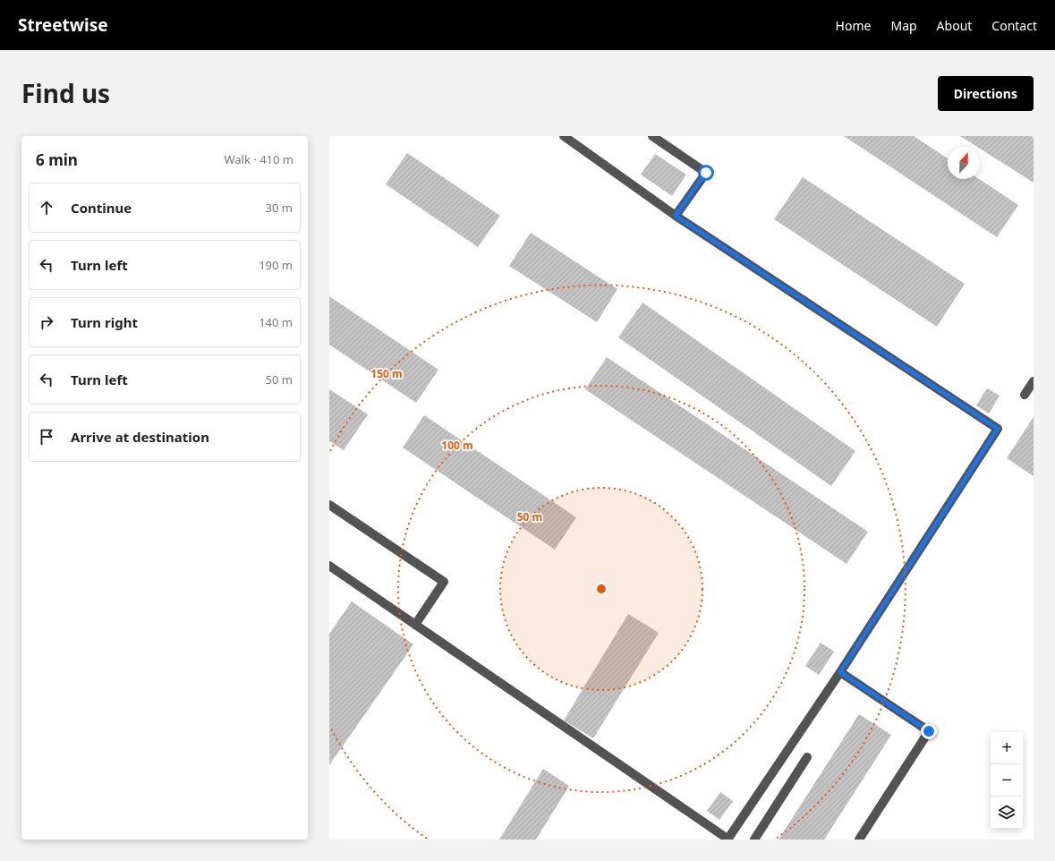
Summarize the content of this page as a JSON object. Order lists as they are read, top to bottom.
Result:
{
  "north": "top",
  "page": {
    "header": "Streetwise",
    "nav": [
      "Home",
      "Map",
      "About",
      "Contact"
    ],
    "title": "Find us",
    "buttons": "Directions",
    "heading": ["6 min", "Walk · 410 m"],
    "list": [
      ["Continue", "30 m"],
      ["Turn left", "190 m"],
      ["Turn right", "140 m"],
      ["Turn left", "50 m"],
      "Arrive at destination"
    ],
    "map_buttons": ["+", "−"]
  },
  "rings": ["150 m", "100 m", "50 m"]
}
